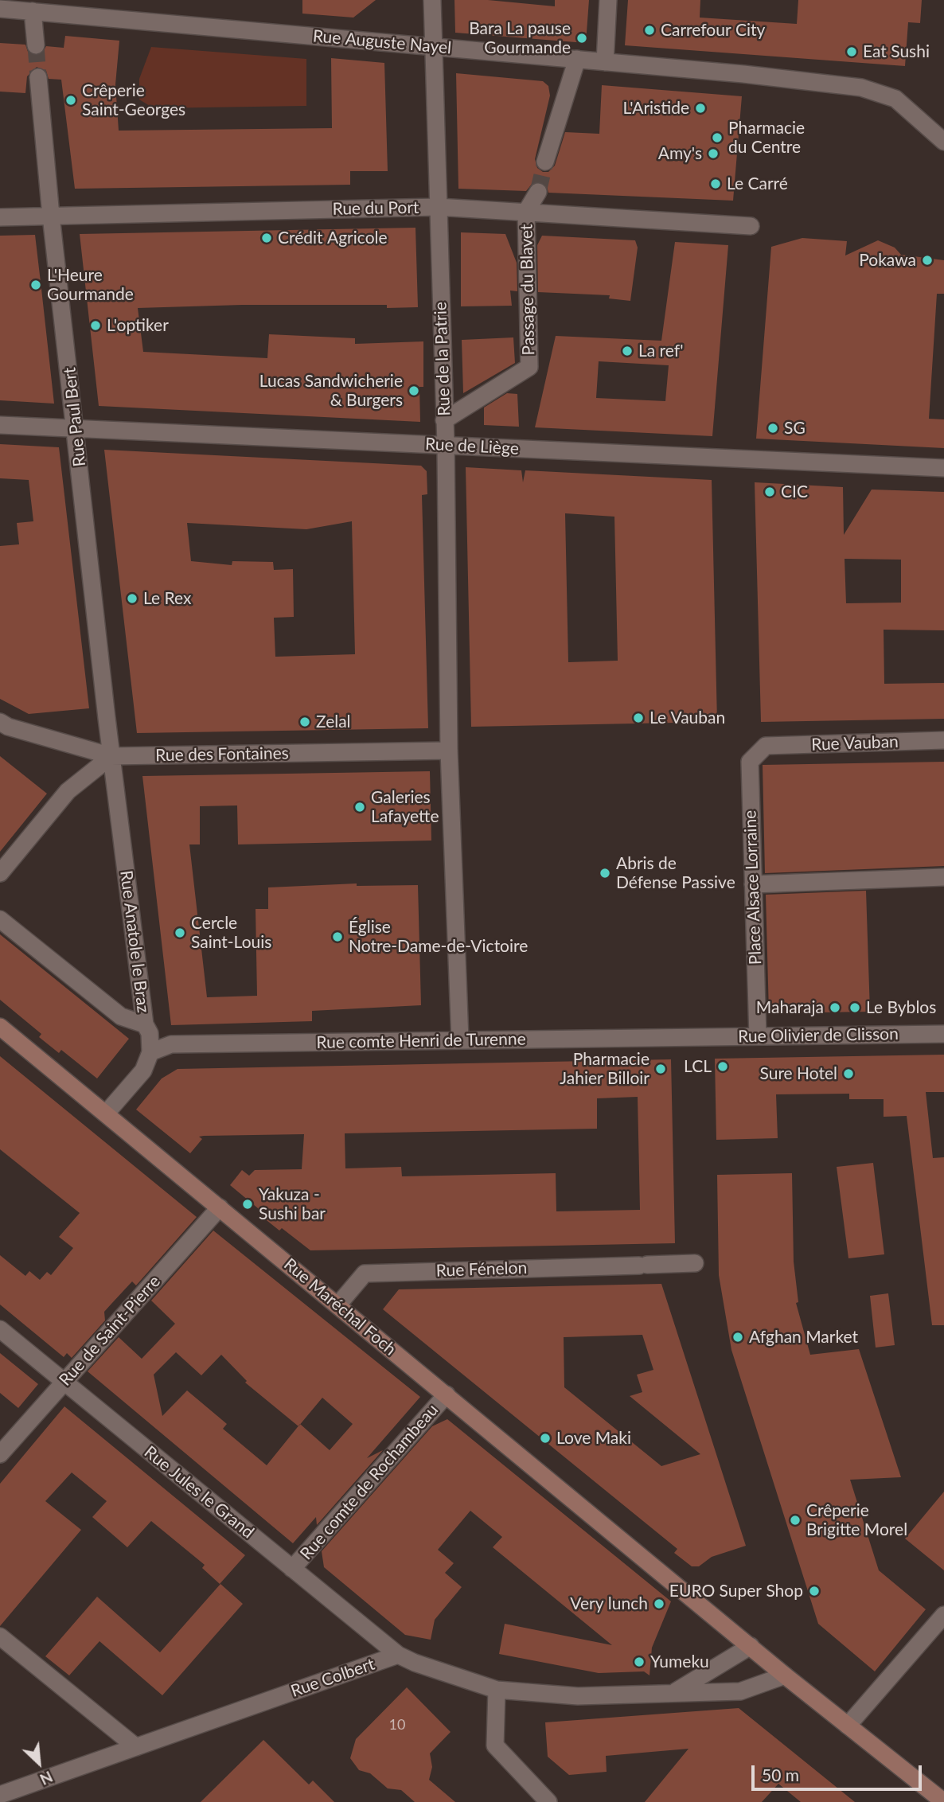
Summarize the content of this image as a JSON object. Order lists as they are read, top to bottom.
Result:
{
  "streets": {
    "street": [
      "Rue Auguste Nayel",
      "Rue du Port",
      "Passage du Blavet",
      "Rue de la Patrie",
      "Rue Paul Bert",
      "Rue de Liège",
      "Rue Vauban",
      "Rue des Fontaines",
      "Place Alsace Lorraine",
      "Rue Anatole le Braz",
      "Rue Olivier de Clisson",
      "Rue comte Henri de Turenne",
      "Rue Fénelon",
      "Rue Maréchal Foch",
      "Rue de Saint-Pierre",
      "Rue comte de Rochambeau",
      "Rue Jules le Grand",
      "Rue Colbert"
    ]
  },
  "crossings": [
    ["Rue Auguste Nayel", "Rue de la Patrie"],
    ["Rue du Port", "Passage du Blavet"],
    ["Rue du Port", "Rue de la Patrie"],
    ["Rue du Port", "Rue Paul Bert"],
    ["Passage du Blavet", "Rue de la Patrie"],
    ["Rue de la Patrie", "Rue de Liège"],
    ["Rue de la Patrie", "Rue des Fontaines"],
    ["Rue Paul Bert", "Rue de Liège"],
    ["Rue Paul Bert", "Rue des Fontaines"],
    ["Rue Paul Bert", "Rue Anatole le Braz"],
    ["Rue Vauban", "Place Alsace Lorraine"],
    ["Rue des Fontaines", "Rue Anatole le Braz"],
    ["Place Alsace Lorraine", "Rue Olivier de Clisson"],
    ["Rue Anatole le Braz", "Rue comte Henri de Turenne"],
    ["Rue Olivier de Clisson", "Rue comte Henri de Turenne"],
    ["Rue Fénelon", "Rue Maréchal Foch"],
    ["Rue Maréchal Foch", "Rue de Saint-Pierre"],
    ["Rue Maréchal Foch", "Rue comte de Rochambeau"],
    ["Rue de Saint-Pierre", "Rue Jules le Grand"],
    ["Rue comte de Rochambeau", "Rue Jules le Grand"],
    ["Rue Jules le Grand", "Rue Colbert"]
  ],
  "places": [
    "Carrefour City",
    "Bara La pause Gourmande",
    "Eat Sushi",
    "Crêperie Saint-Georges",
    "L'Aristide",
    "Pharmacie du Centre",
    "Amy's",
    "Le Carré",
    "Crédit Agricole",
    "Pokawa",
    "L'Heure Gourmande",
    "L'optiker",
    "La ref'",
    "Lucas Sandwicherie & Burgers",
    "SG",
    "CIC",
    "Le Rex",
    "Le Vauban",
    "Zelal",
    "Galeries Lafayette",
    "Abris de Défense Passive",
    "Cercle Saint-Louis",
    "Église Notre-Dame-de-Victoire",
    "Maharaja",
    "Le Byblos",
    "LCL",
    "Pharmacie Jahier Billoir",
    "Sure Hotel",
    "Yakuza - Sushi bar",
    "Afghan Market",
    "Love Maki",
    "Crêperie Brigitte Morel",
    "EURO Super Shop",
    "Very lunch",
    "Yumeku"
  ],
  "house_numbers": ["10"],
  "scale_bar": "50 m",
  "north": "bottom right"
}
